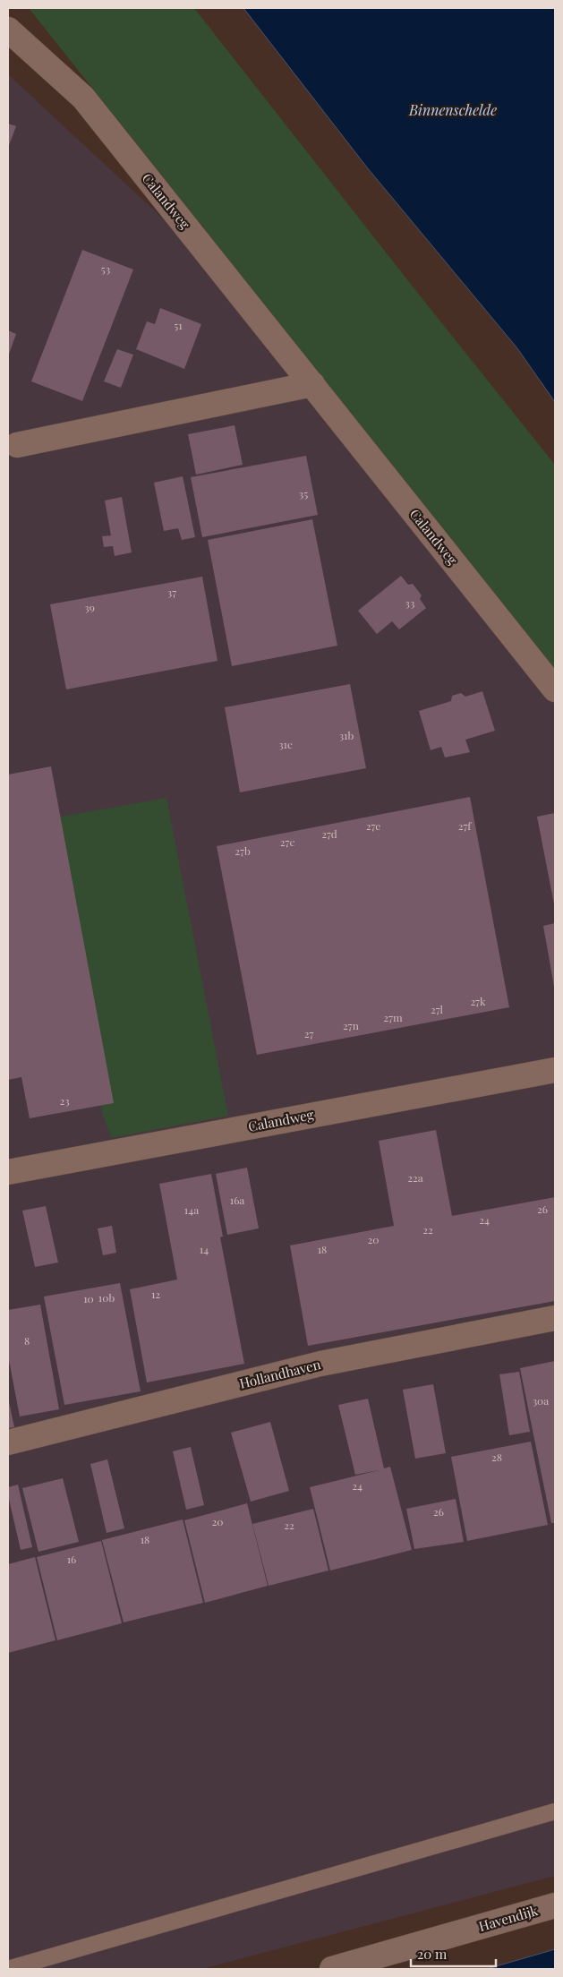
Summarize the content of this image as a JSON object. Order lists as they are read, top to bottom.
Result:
{
  "streets": {
    "street": ["Calandweg", "Hollandhaven", "Havendijk"]
  },
  "water": ["Binnenschelde"],
  "house_numbers": [
    "53",
    "51",
    "35",
    "37",
    "33",
    "39",
    "31b",
    "31c",
    "27e",
    "27f",
    "27d",
    "27c",
    "27b",
    "27k",
    "27l",
    "27m",
    "27n",
    "27",
    "23",
    "22a",
    "16a",
    "26",
    "14a",
    "24",
    "22",
    "20",
    "14",
    "18",
    "12",
    "10b",
    "10",
    "8",
    "30a",
    "28",
    "24",
    "26",
    "20",
    "22",
    "18",
    "16"
  ],
  "scale_bar": "20 m"
}
